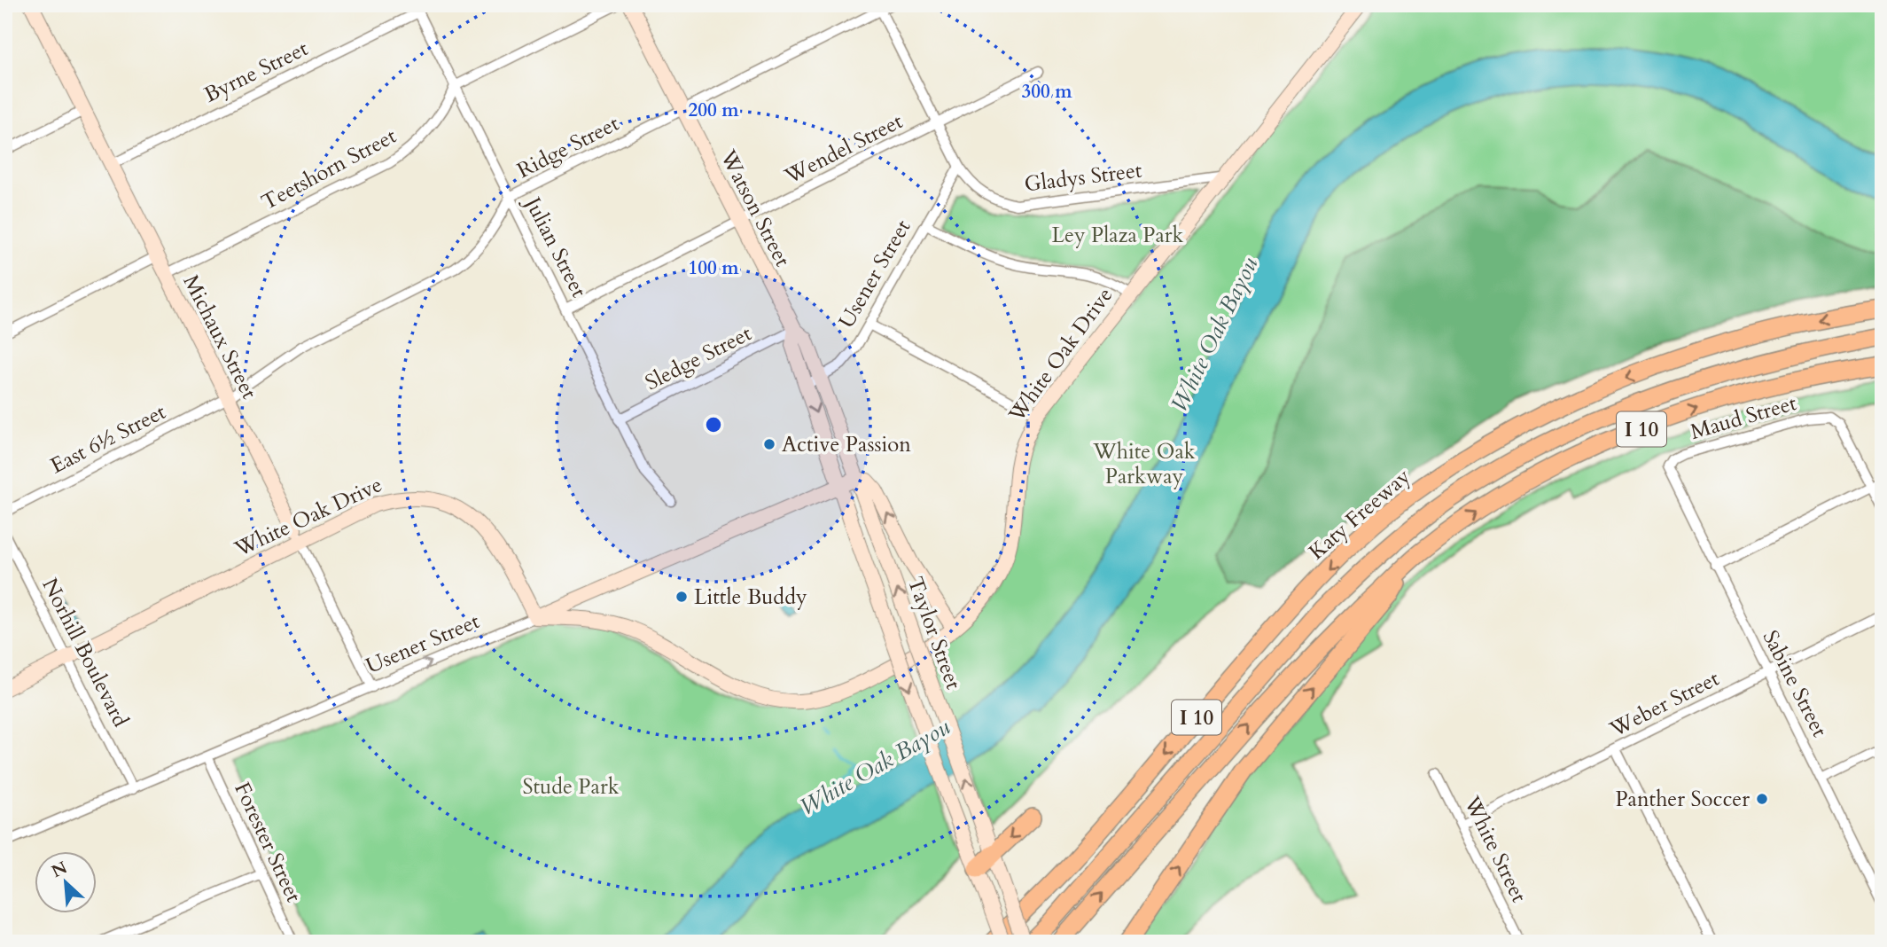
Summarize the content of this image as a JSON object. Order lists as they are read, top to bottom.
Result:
{
  "streets": {
    "highway": ["I 10", "Katy Freeway"],
    "street": [
      "Byrne Street",
      "Ridge Street",
      "Wendel Street",
      "Teetshorn Street",
      "Gladys Street",
      "Watson Street",
      "Julian Street",
      "Usener Street",
      "Michaux Street",
      "White Oak Drive",
      "Sledge Street",
      "Maud Street",
      "East 6½ Street",
      "Taylor Street",
      "Norhill Boulevard",
      "Sabine Street",
      "Weber Street",
      "Forester Street",
      "White Street"
    ]
  },
  "crossings": [
    ["Byrne Street", "Julian Street"],
    ["Byrne Street", "Michaux Street"],
    ["Ridge Street", "Gladys Street"],
    ["Ridge Street", "Watson Street"],
    ["Ridge Street", "Julian Street"],
    ["Ridge Street", "Michaux Street"],
    ["Ridge Street", "East 6½ Street"],
    ["Wendel Street", "Gladys Street"],
    ["Wendel Street", "Watson Street"],
    ["Wendel Street", "Julian Street"],
    ["Teetshorn Street", "Julian Street"],
    ["Teetshorn Street", "Michaux Street"],
    ["Gladys Street", "Usener Street"],
    ["Gladys Street", "White Oak Drive"],
    ["Watson Street", "Usener Street"],
    ["Watson Street", "Sledge Street"],
    ["Watson Street", "Taylor Street"],
    ["Julian Street", "Sledge Street"],
    ["Usener Street", "Michaux Street"],
    ["Usener Street", "White Oak Drive"],
    ["Usener Street", "Taylor Street"],
    ["Usener Street", "Norhill Boulevard"],
    ["Usener Street", "Forester Street"],
    ["Michaux Street", "White Oak Drive"],
    ["Michaux Street", "East 6½ Street"],
    ["White Oak Drive", "Norhill Boulevard"],
    ["Maud Street", "Sabine Street"],
    ["Sabine Street", "Weber Street"],
    ["Weber Street", "White Street"]
  ],
  "water": ["White Oak Bayou"],
  "parks": ["Ley Plaza Park", "White Oak Parkway", "Stude Park"],
  "places": ["Active Passion", "Little Buddy", "Panther Soccer"],
  "north": "top left",
  "rings": ["300 m", "200 m", "100 m"]
}
